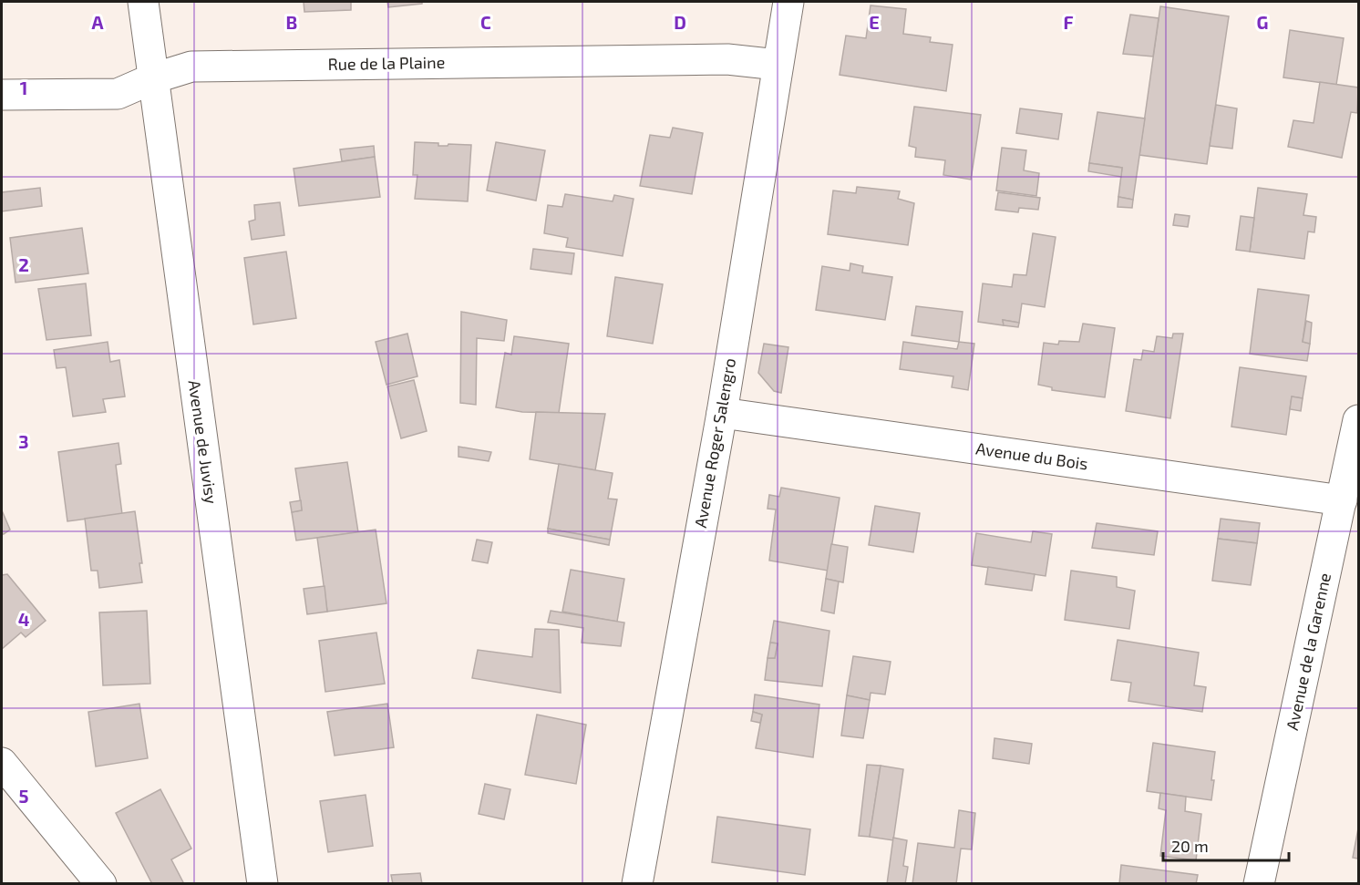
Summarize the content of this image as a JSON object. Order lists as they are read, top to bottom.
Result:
{
  "streets": {
    "street": [
      "Rue de la Plaine",
      "Avenue de Juvisy",
      "Avenue Roger Salengro",
      "Avenue du Bois",
      "Avenue de la Garenne"
    ]
  },
  "crossings": [
    ["Rue de la Plaine", "Avenue de Juvisy"],
    ["Rue de la Plaine", "Avenue Roger Salengro"],
    ["Avenue Roger Salengro", "Avenue du Bois"],
    ["Avenue du Bois", "Avenue de la Garenne"]
  ],
  "scale_bar": "20 m",
  "grid": {
    "columns": [
      "A",
      "B",
      "C",
      "D",
      "E",
      "F",
      "G"
    ],
    "rows": [
      "1",
      "2",
      "3",
      "4",
      "5"
    ]
  }
}
